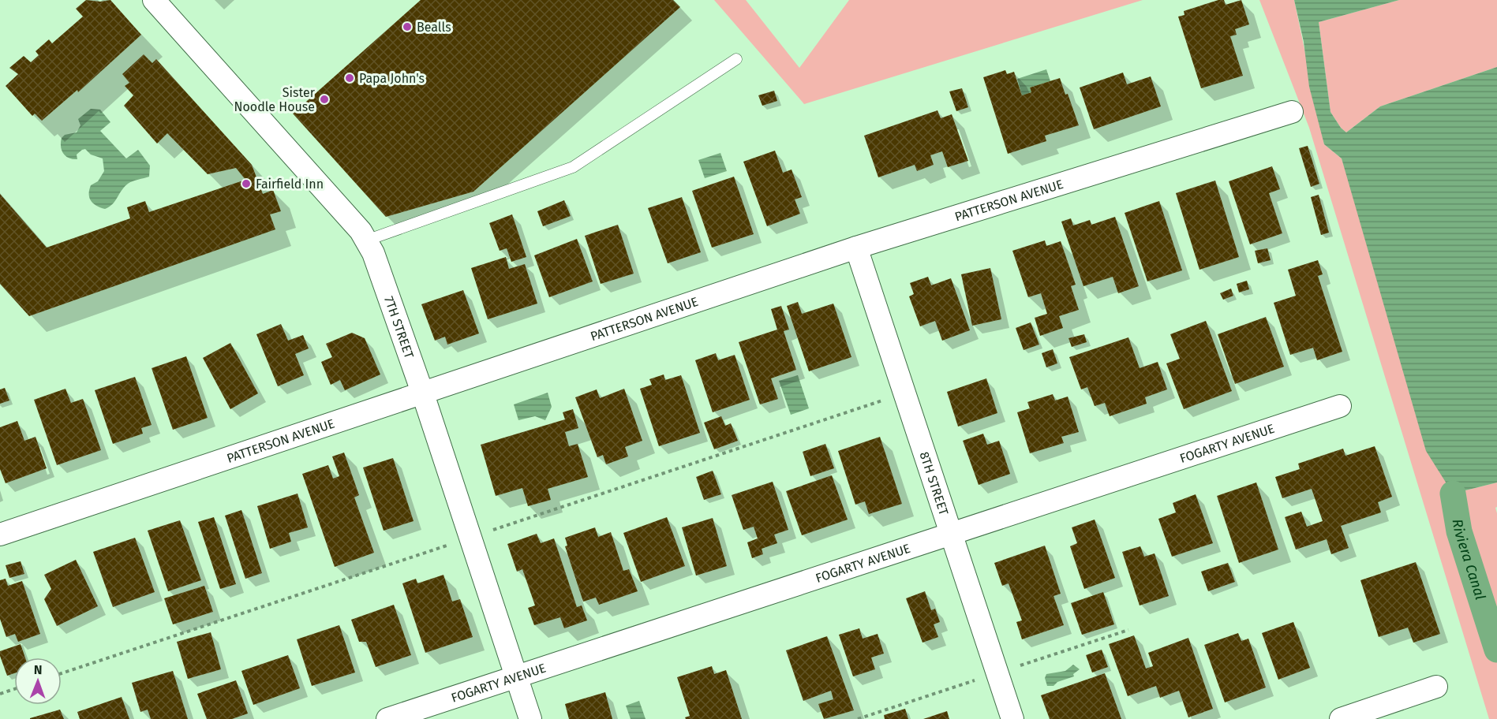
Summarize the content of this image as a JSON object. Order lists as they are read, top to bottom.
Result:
{
  "streets": {
    "street": [
      "PATTERSON AVENUE",
      "7TH STREET",
      "FOGARTY AVENUE",
      "8TH STREET"
    ]
  },
  "crossings": [
    ["PATTERSON AVENUE", "7TH STREET"],
    ["PATTERSON AVENUE", "8TH STREET"],
    ["7TH STREET", "FOGARTY AVENUE"],
    ["FOGARTY AVENUE", "8TH STREET"]
  ],
  "water": ["Riviera Canal"],
  "places": [
    "Bealls",
    "Papa John's",
    "Sister Noodle House",
    "Fairfield Inn"
  ],
  "north": "top"
}
